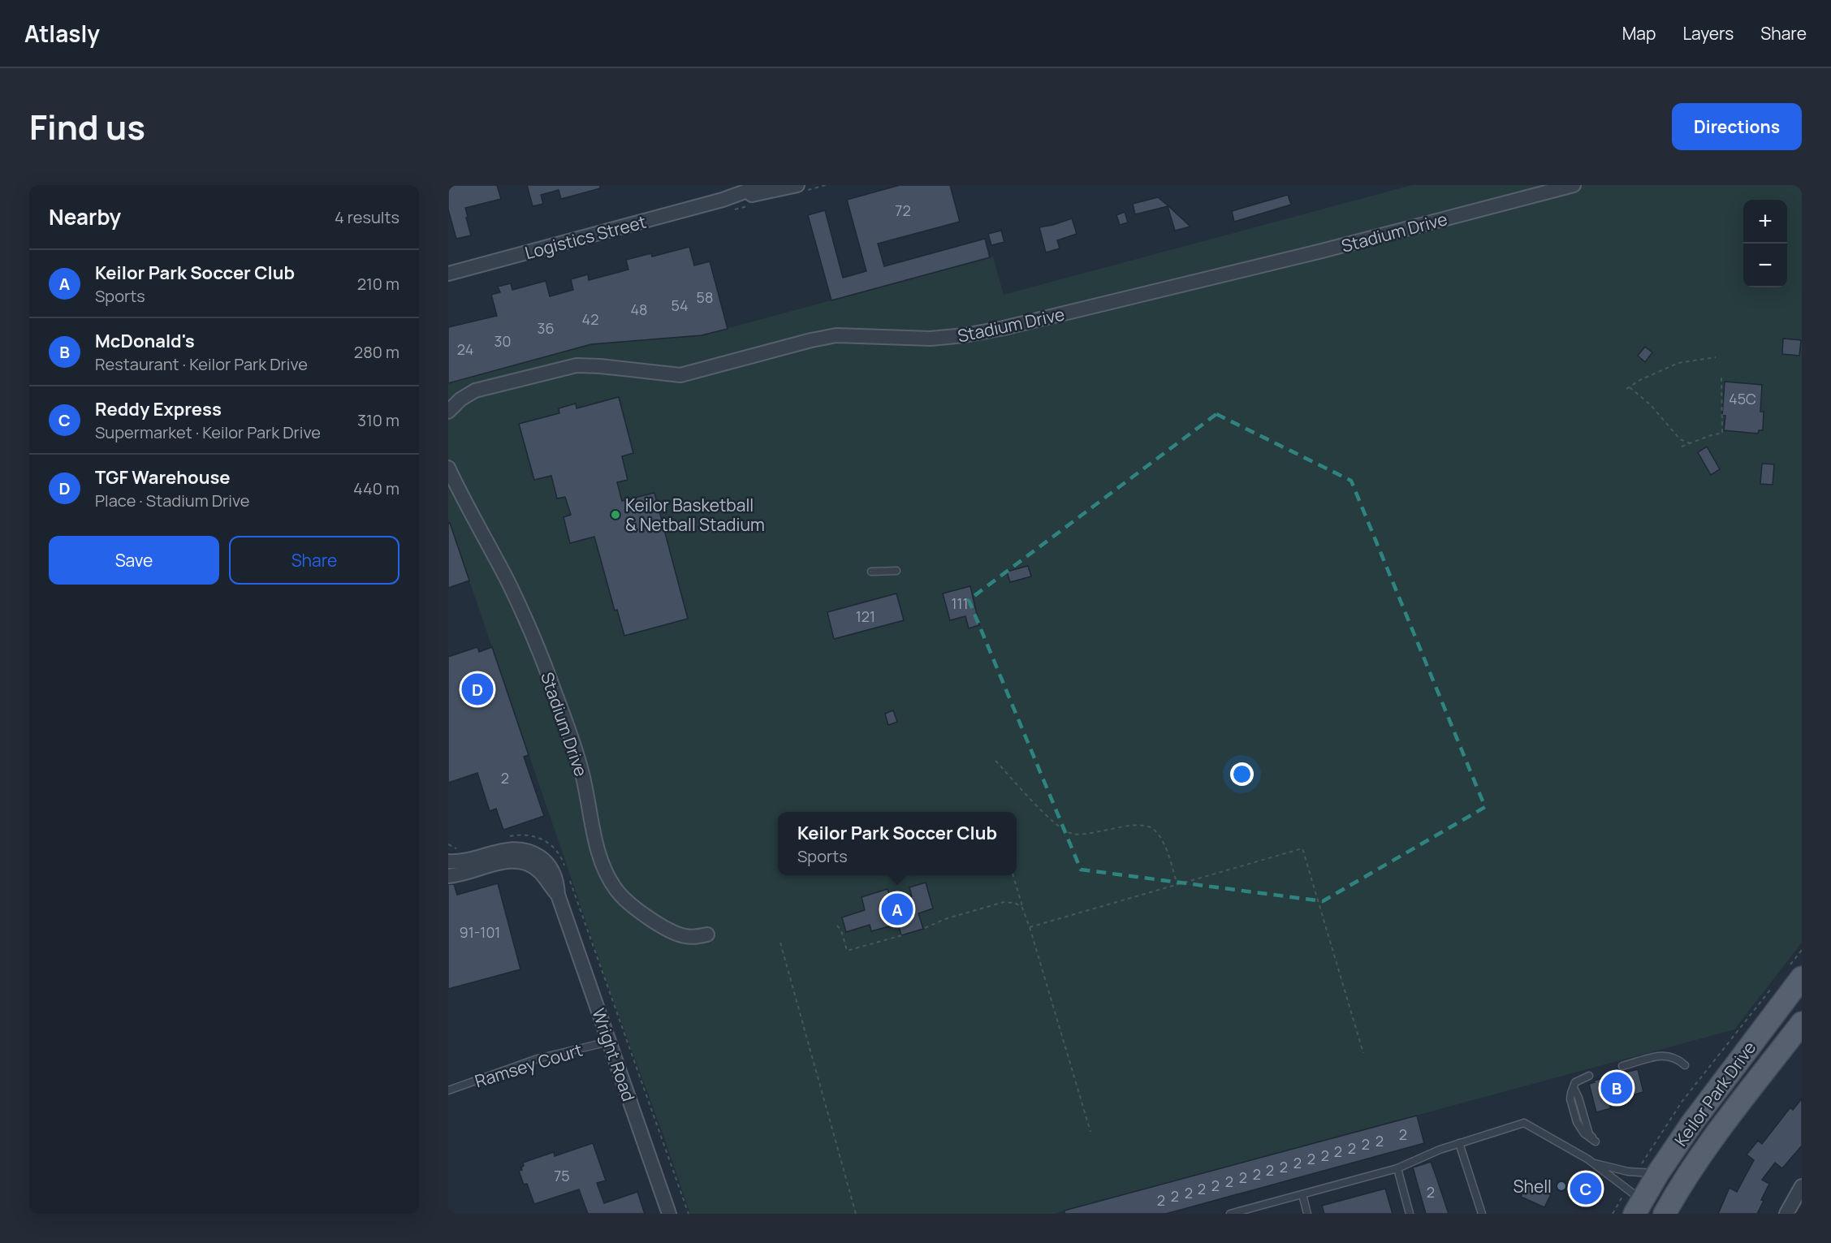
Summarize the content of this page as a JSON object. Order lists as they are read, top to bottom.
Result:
{
  "streets": {
    "main road": ["Keilor Park Drive"],
    "street": ["Stadium Drive", "Logistics Street", "Wright Road"],
    "lane": ["Ramsey Court"]
  },
  "crossings": [
    ["Wright Road", "Ramsey Court"]
  ],
  "places": ["Keilor Basketball & Netball Stadium", "Shell"],
  "house_numbers": [
    "72",
    "58",
    "54",
    "48",
    "42",
    "36",
    "30",
    "24",
    "45C",
    "111",
    "121",
    "2",
    "91-101",
    "2",
    "2",
    "2",
    "2",
    "2",
    "2",
    "2",
    "2",
    "2",
    "2",
    "2",
    "75",
    "2",
    "2",
    "2",
    "2",
    "2",
    "2",
    "2",
    "2"
  ],
  "page": {
    "header": "Atlasly",
    "nav": ["Map", "Layers", "Share"],
    "title": "Find us",
    "buttons": [
      "Directions",
      ["Save", "Share"]
    ],
    "heading": ["Nearby", "4 results"],
    "map_buttons": ["+", "−"],
    "list": [
      {
        "mark": "A",
        "name": "Keilor Park Soccer Club",
        "note": "Sports",
        "value": "210 m"
      },
      {
        "mark": "B",
        "name": "McDonald's",
        "note": "Restaurant · Keilor Park Drive",
        "value": "280 m"
      },
      {
        "mark": "C",
        "name": "Reddy Express",
        "note": "Supermarket · Keilor Park Drive",
        "value": "310 m"
      },
      {
        "mark": "D",
        "name": "TGF Warehouse",
        "note": "Place · Stadium Drive",
        "value": "440 m"
      }
    ],
    "pins": [
      "D",
      "A",
      "B",
      "C"
    ],
    "popup": ["Keilor Park Soccer Club", "Sports"]
  }
}
